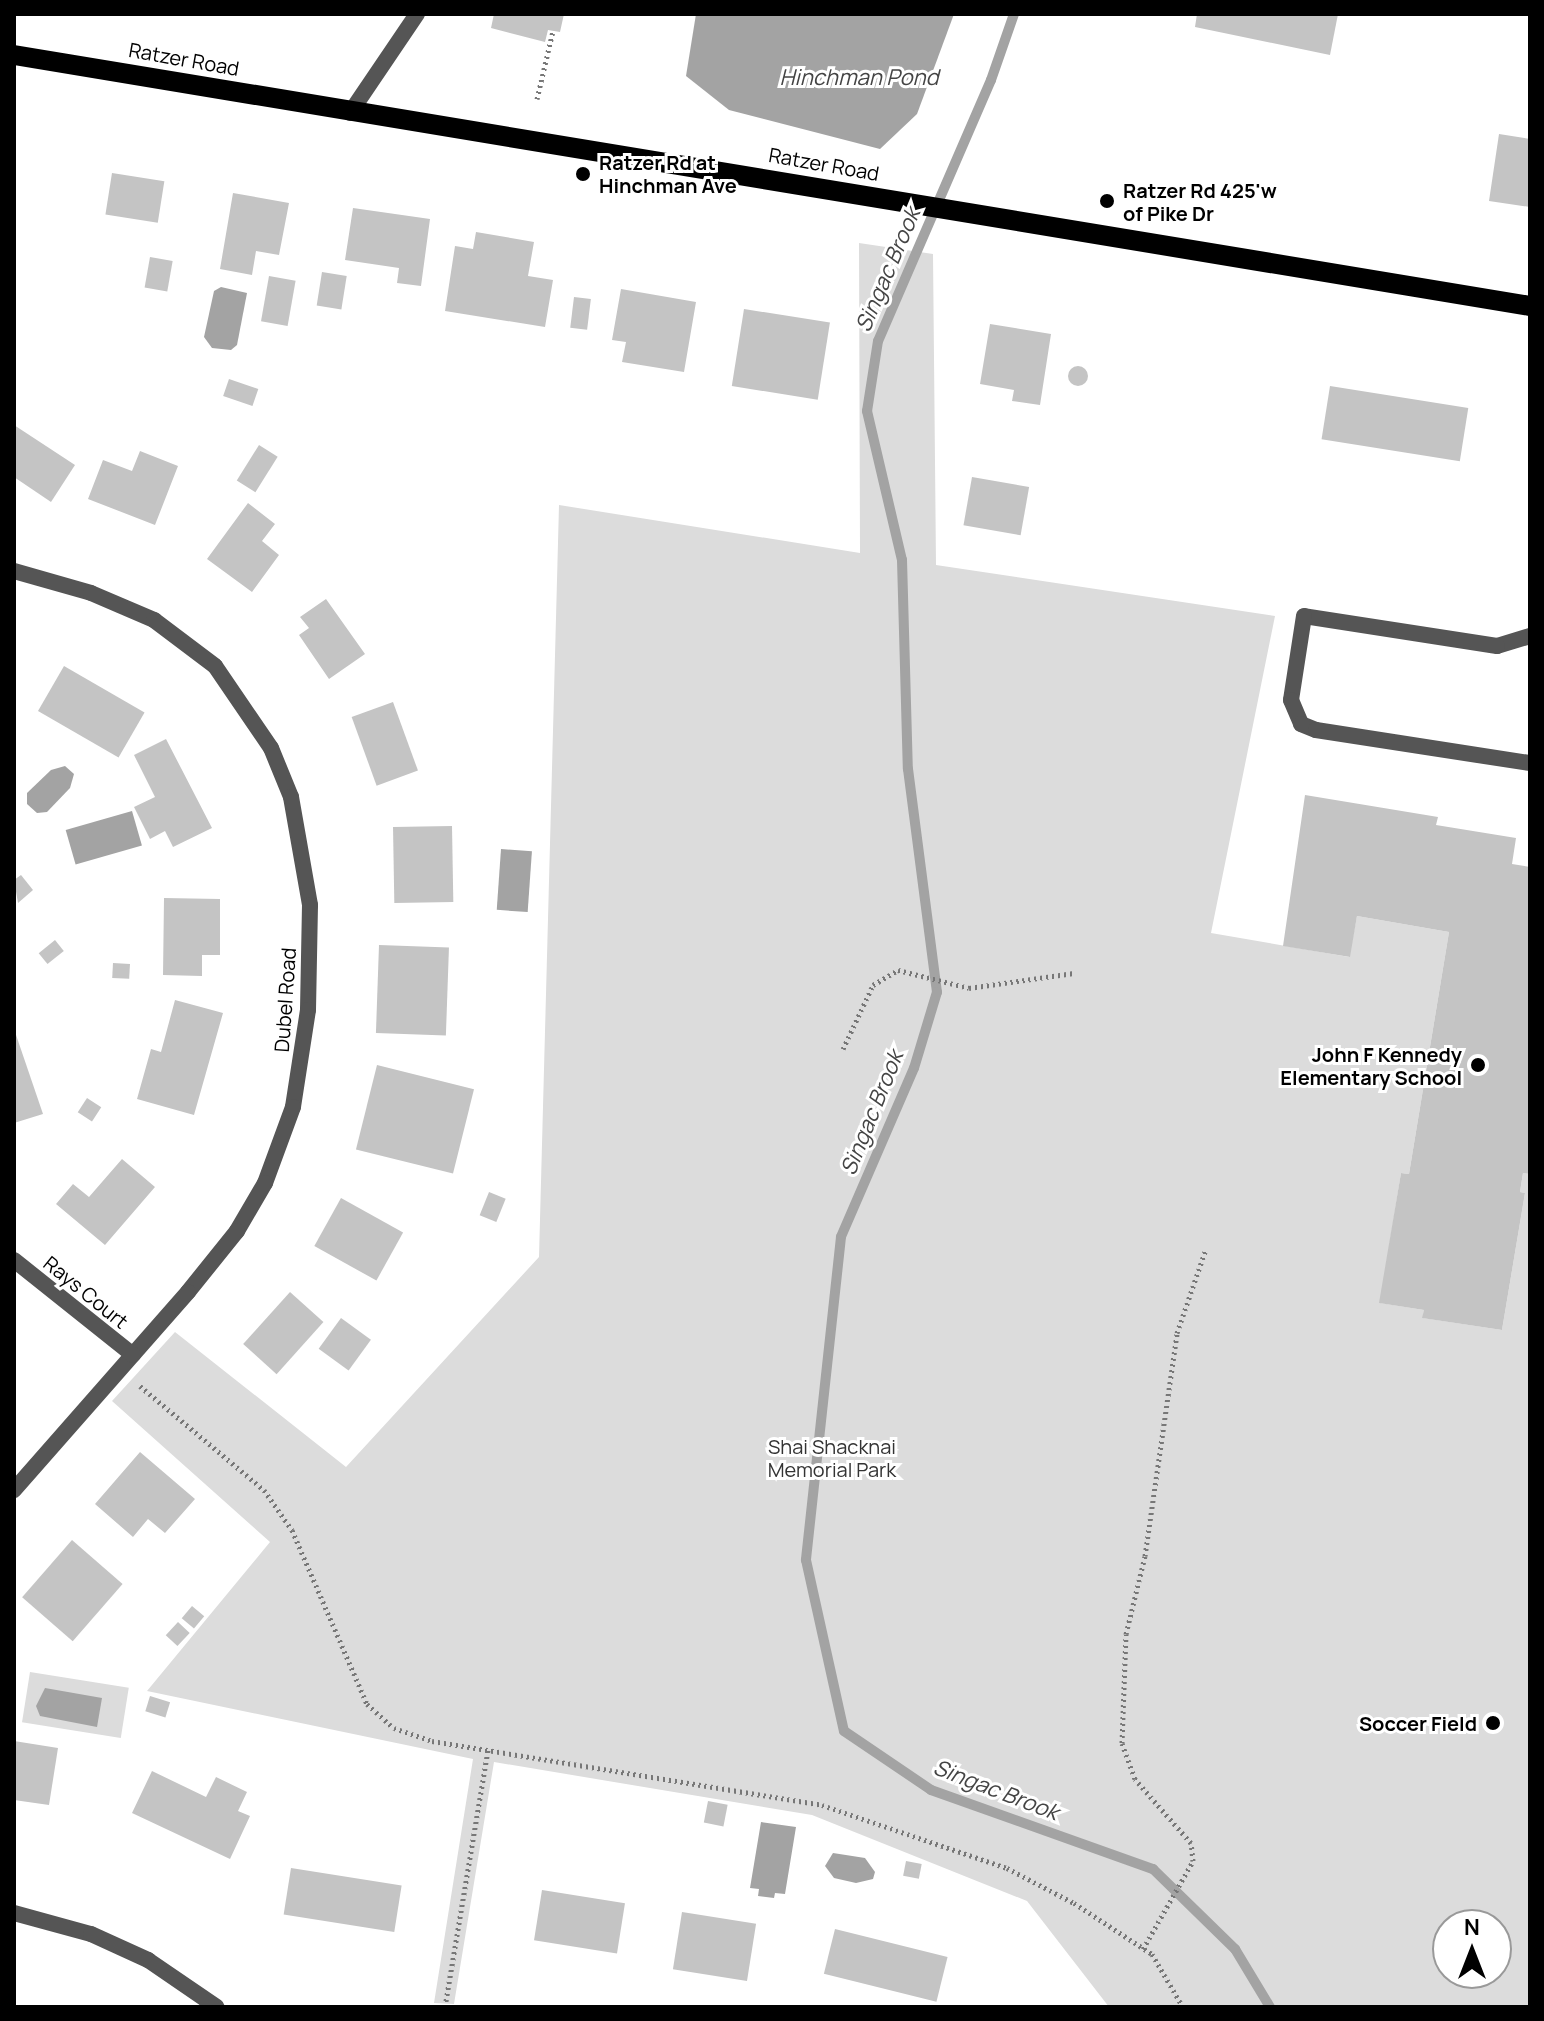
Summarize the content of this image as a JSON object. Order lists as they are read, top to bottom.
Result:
{
  "streets": {
    "main road": ["Ratzer Road"],
    "street": ["Dubel Road", "Rays Court"]
  },
  "crossings": [
    ["Dubel Road", "Rays Court"]
  ],
  "water": ["Hinchman Pond", "Singac Brook"],
  "parks": ["Shai Shacknai Memorial Park"],
  "places": [
    "Ratzer Rd at Hinchman Ave",
    "Ratzer Rd 425'w of Pike Dr",
    "John F Kennedy Elementary School",
    "Soccer Field"
  ],
  "north": "top"
}
